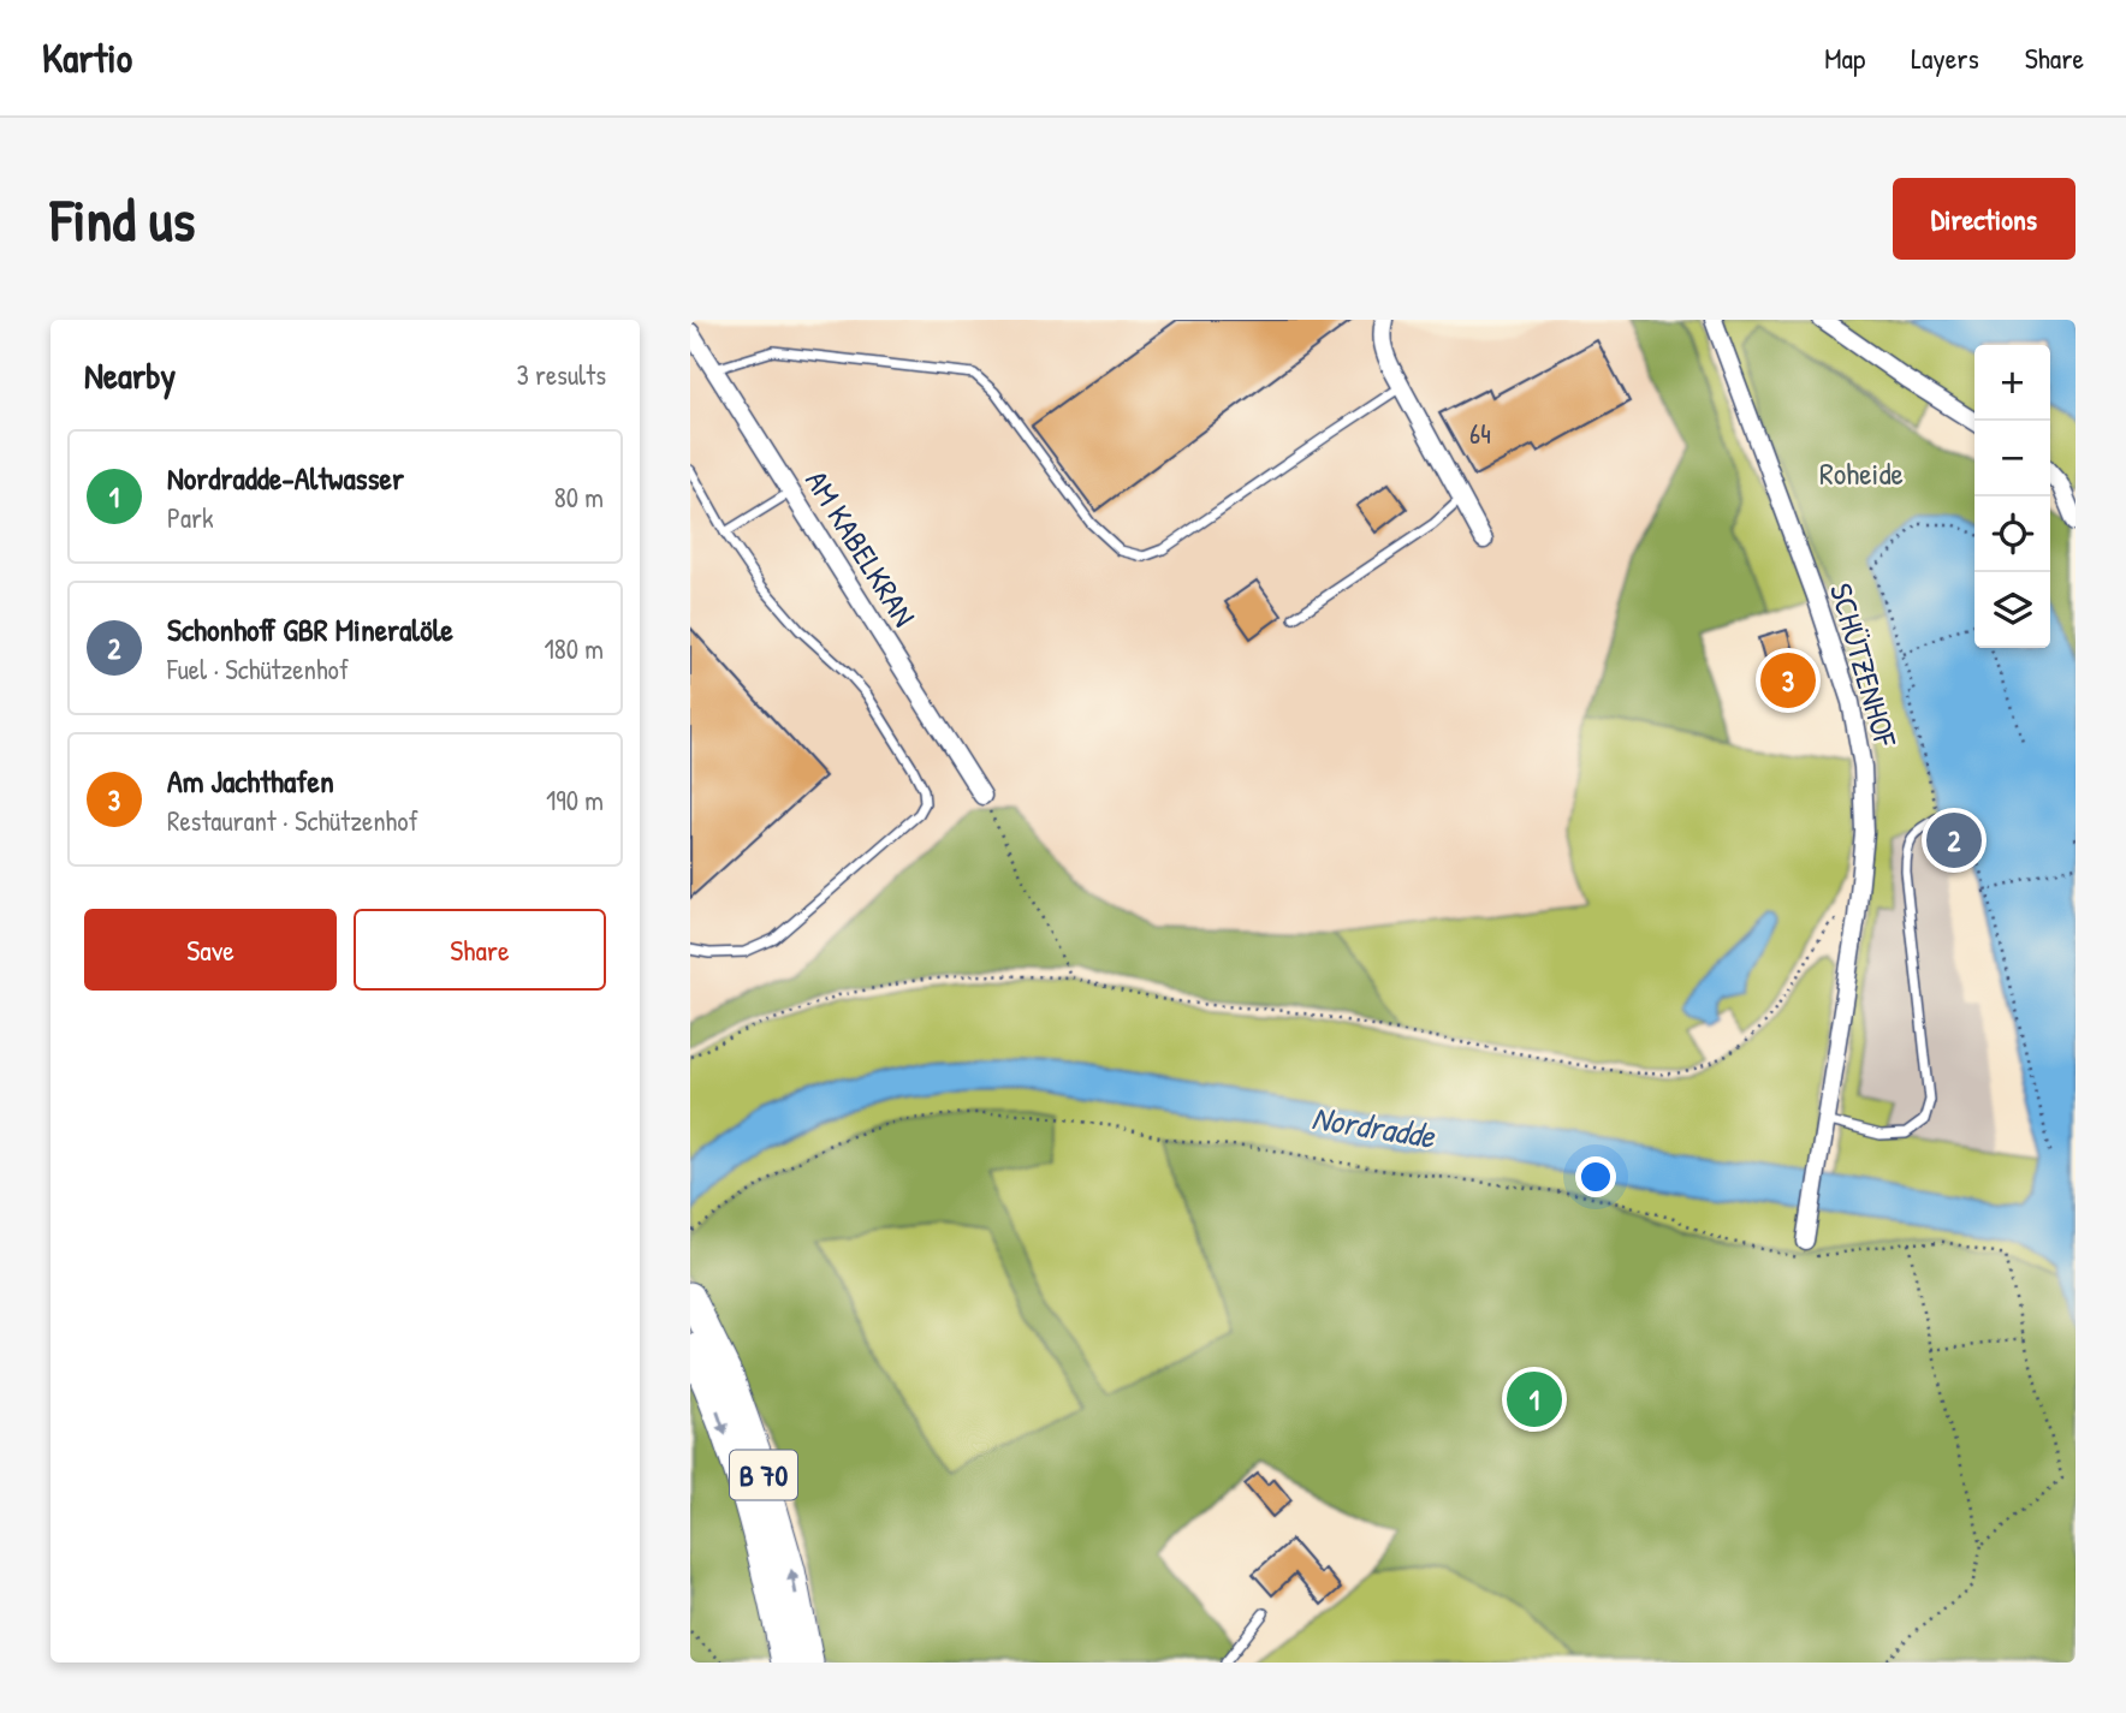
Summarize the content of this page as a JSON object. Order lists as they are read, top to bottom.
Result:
{
  "streets": {
    "highway": ["B 70"],
    "street": ["AM KABELKRAN", "SCHÜTZENHOF"]
  },
  "water": ["Nordradde"],
  "parks": ["Roheide"],
  "house_numbers": ["64"],
  "page": {
    "header": "Kartio",
    "nav": ["Map", "Layers", "Share"],
    "buttons": [
      "Directions",
      ["Save", "Share"]
    ],
    "title": "Find us",
    "heading": ["Nearby", "3 results"],
    "map_buttons": ["+", "−"],
    "list": [
      {
        "mark": "1",
        "name": "Nordradde-Altwasser",
        "note": "Park",
        "value": "80 m"
      },
      {
        "mark": "2",
        "name": "Schonhoff GBR Mineralöle",
        "note": "Fuel · Schützenhof",
        "value": "180 m"
      },
      {
        "mark": "3",
        "name": "Am Jachthafen",
        "note": "Restaurant · Schützenhof",
        "value": "190 m"
      }
    ],
    "pins": ["3", "2", "1"]
  }
}
